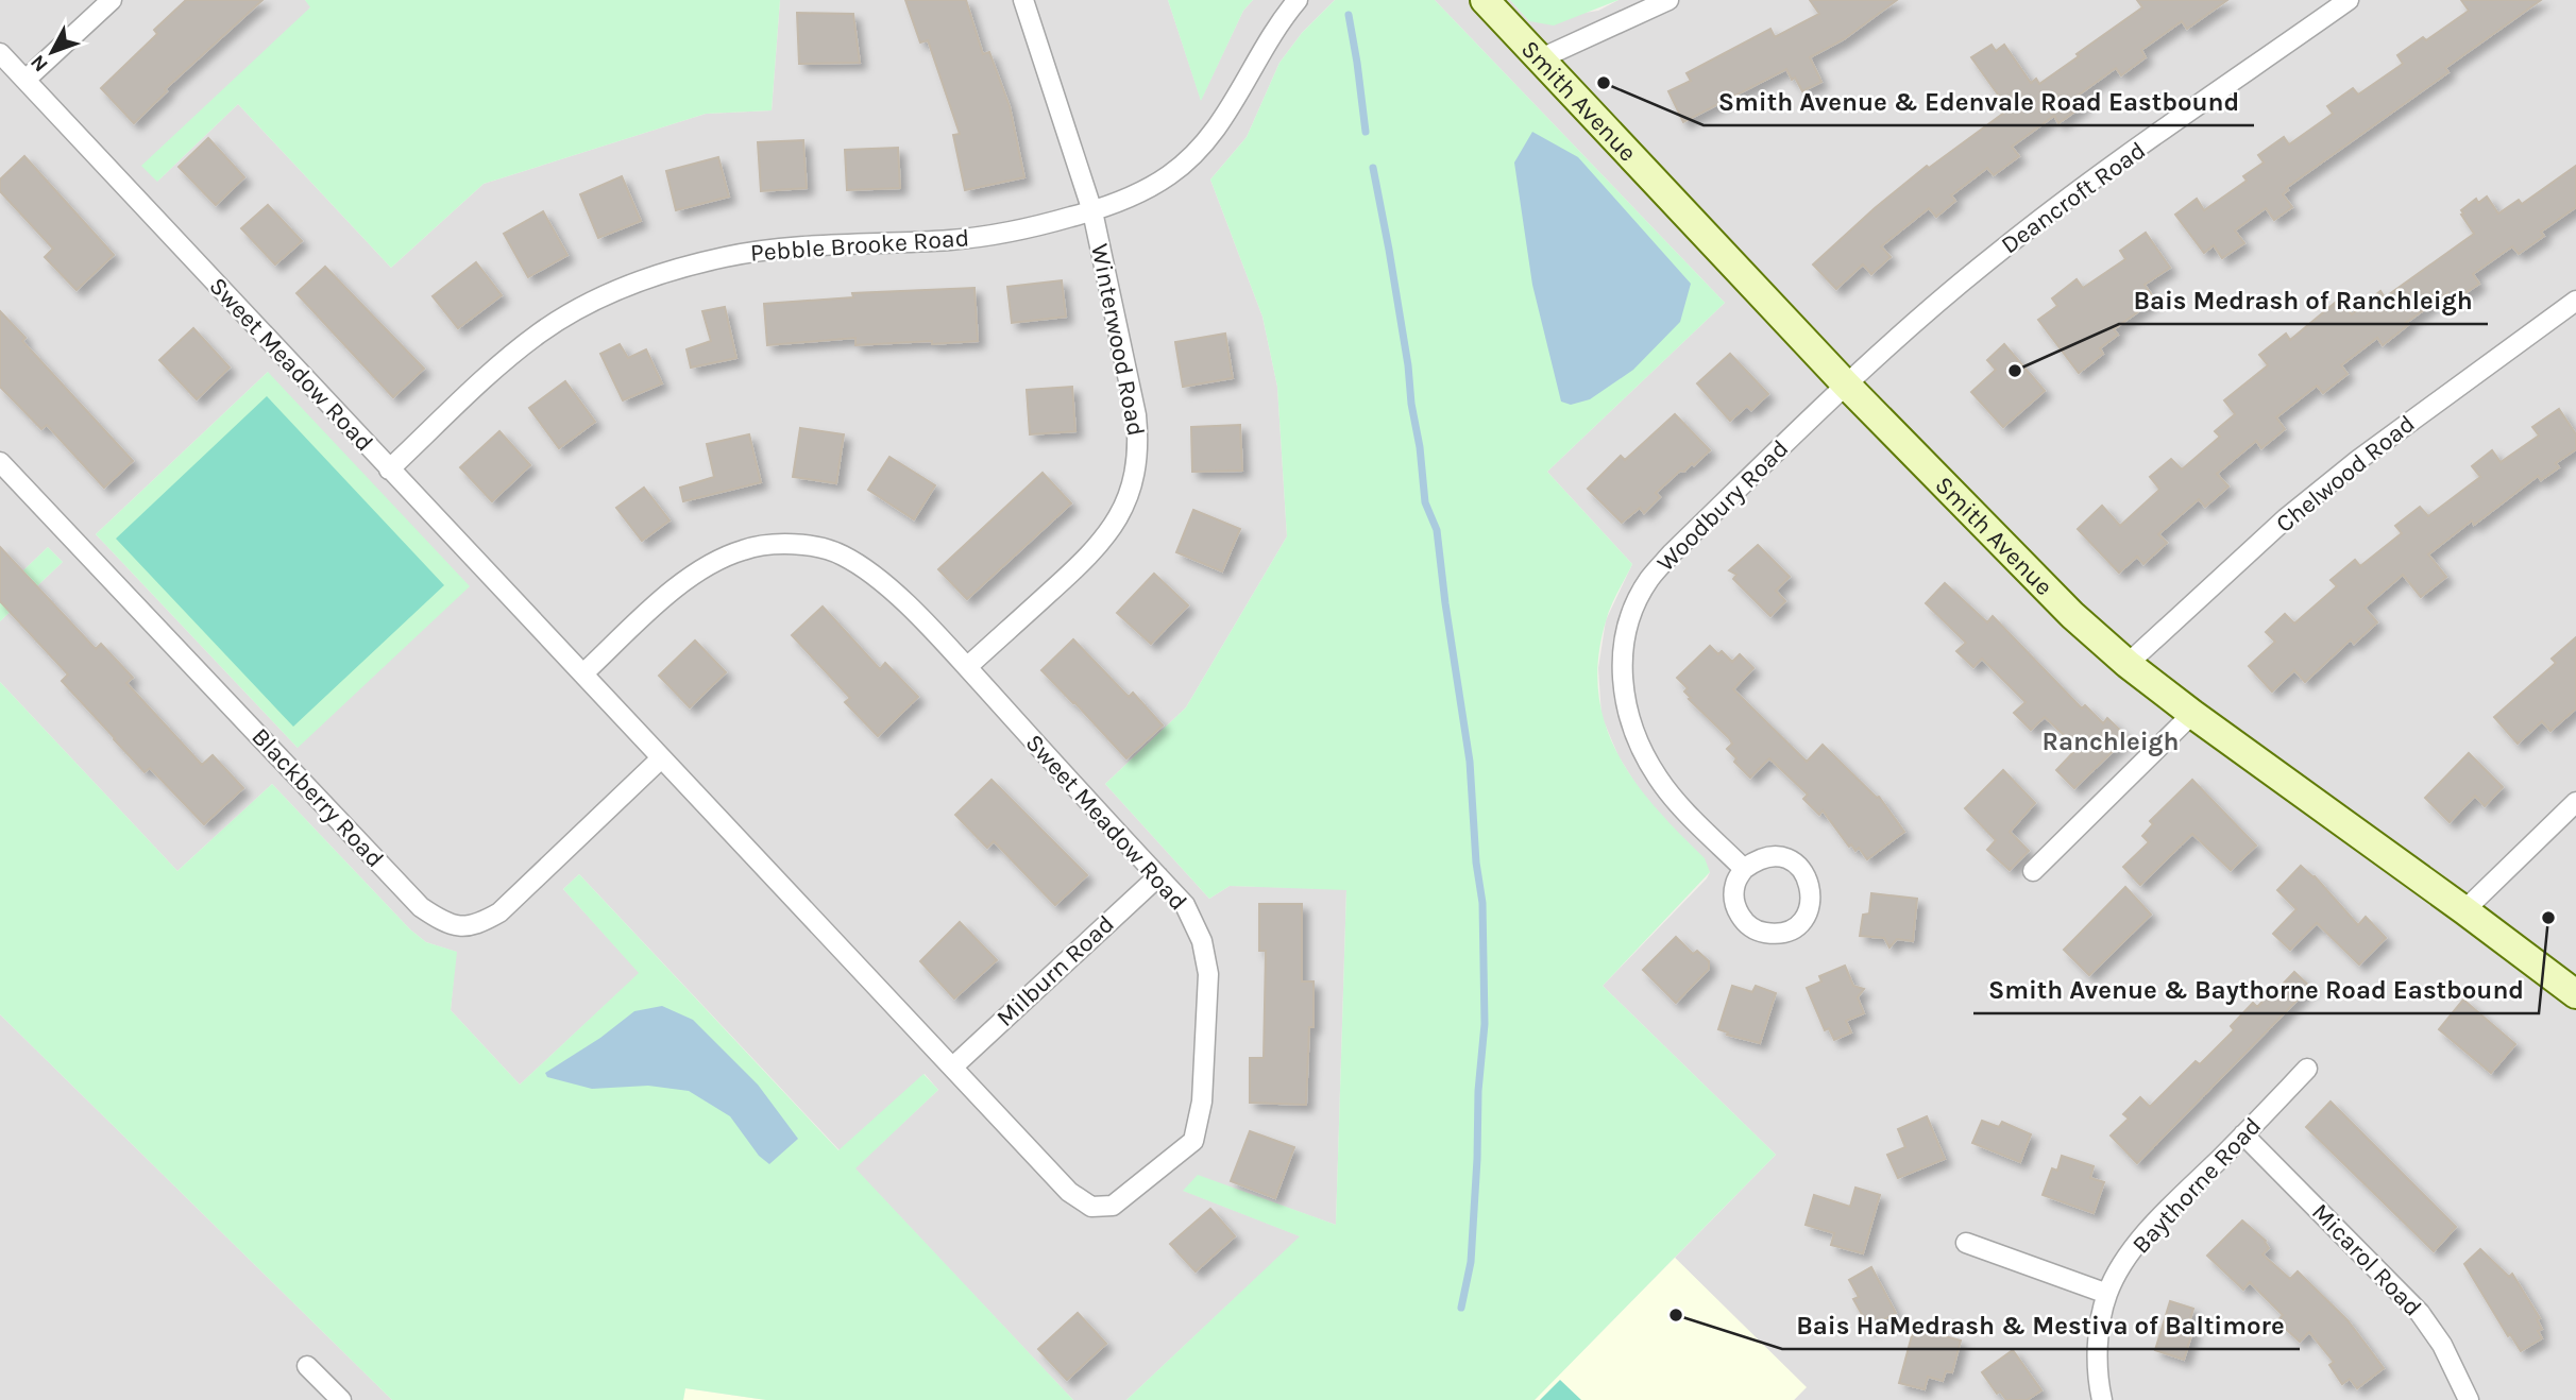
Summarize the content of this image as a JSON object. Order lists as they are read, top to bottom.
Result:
{
  "streets": {
    "main road": ["Smith Avenue"],
    "street": [
      "Deancroft Road",
      "Pebble Brooke Road",
      "Winterwood Road",
      "Sweet Meadow Road",
      "Chelwood Road",
      "Woodbury Road",
      "Blackberry Road",
      "Milburn Road",
      "Baythorne Road",
      "Micarol Road"
    ]
  },
  "crossings": [
    ["Smith Avenue", "Deancroft Road"],
    ["Smith Avenue", "Chelwood Road"],
    ["Smith Avenue", "Woodbury Road"],
    ["Deancroft Road", "Woodbury Road"],
    ["Pebble Brooke Road", "Winterwood Road"],
    ["Pebble Brooke Road", "Sweet Meadow Road"],
    ["Winterwood Road", "Sweet Meadow Road"],
    ["Sweet Meadow Road", "Blackberry Road"],
    ["Sweet Meadow Road", "Milburn Road"],
    ["Baythorne Road", "Micarol Road"]
  ],
  "districts": ["Ranchleigh"],
  "places": [
    "Smith Avenue & Edenvale Road Eastbound",
    "Bais Medrash of Ranchleigh",
    "Smith Avenue & Baythorne Road Eastbound",
    "Bais HaMedrash & Mestiva of Baltimore"
  ],
  "north": "bottom left"
}
